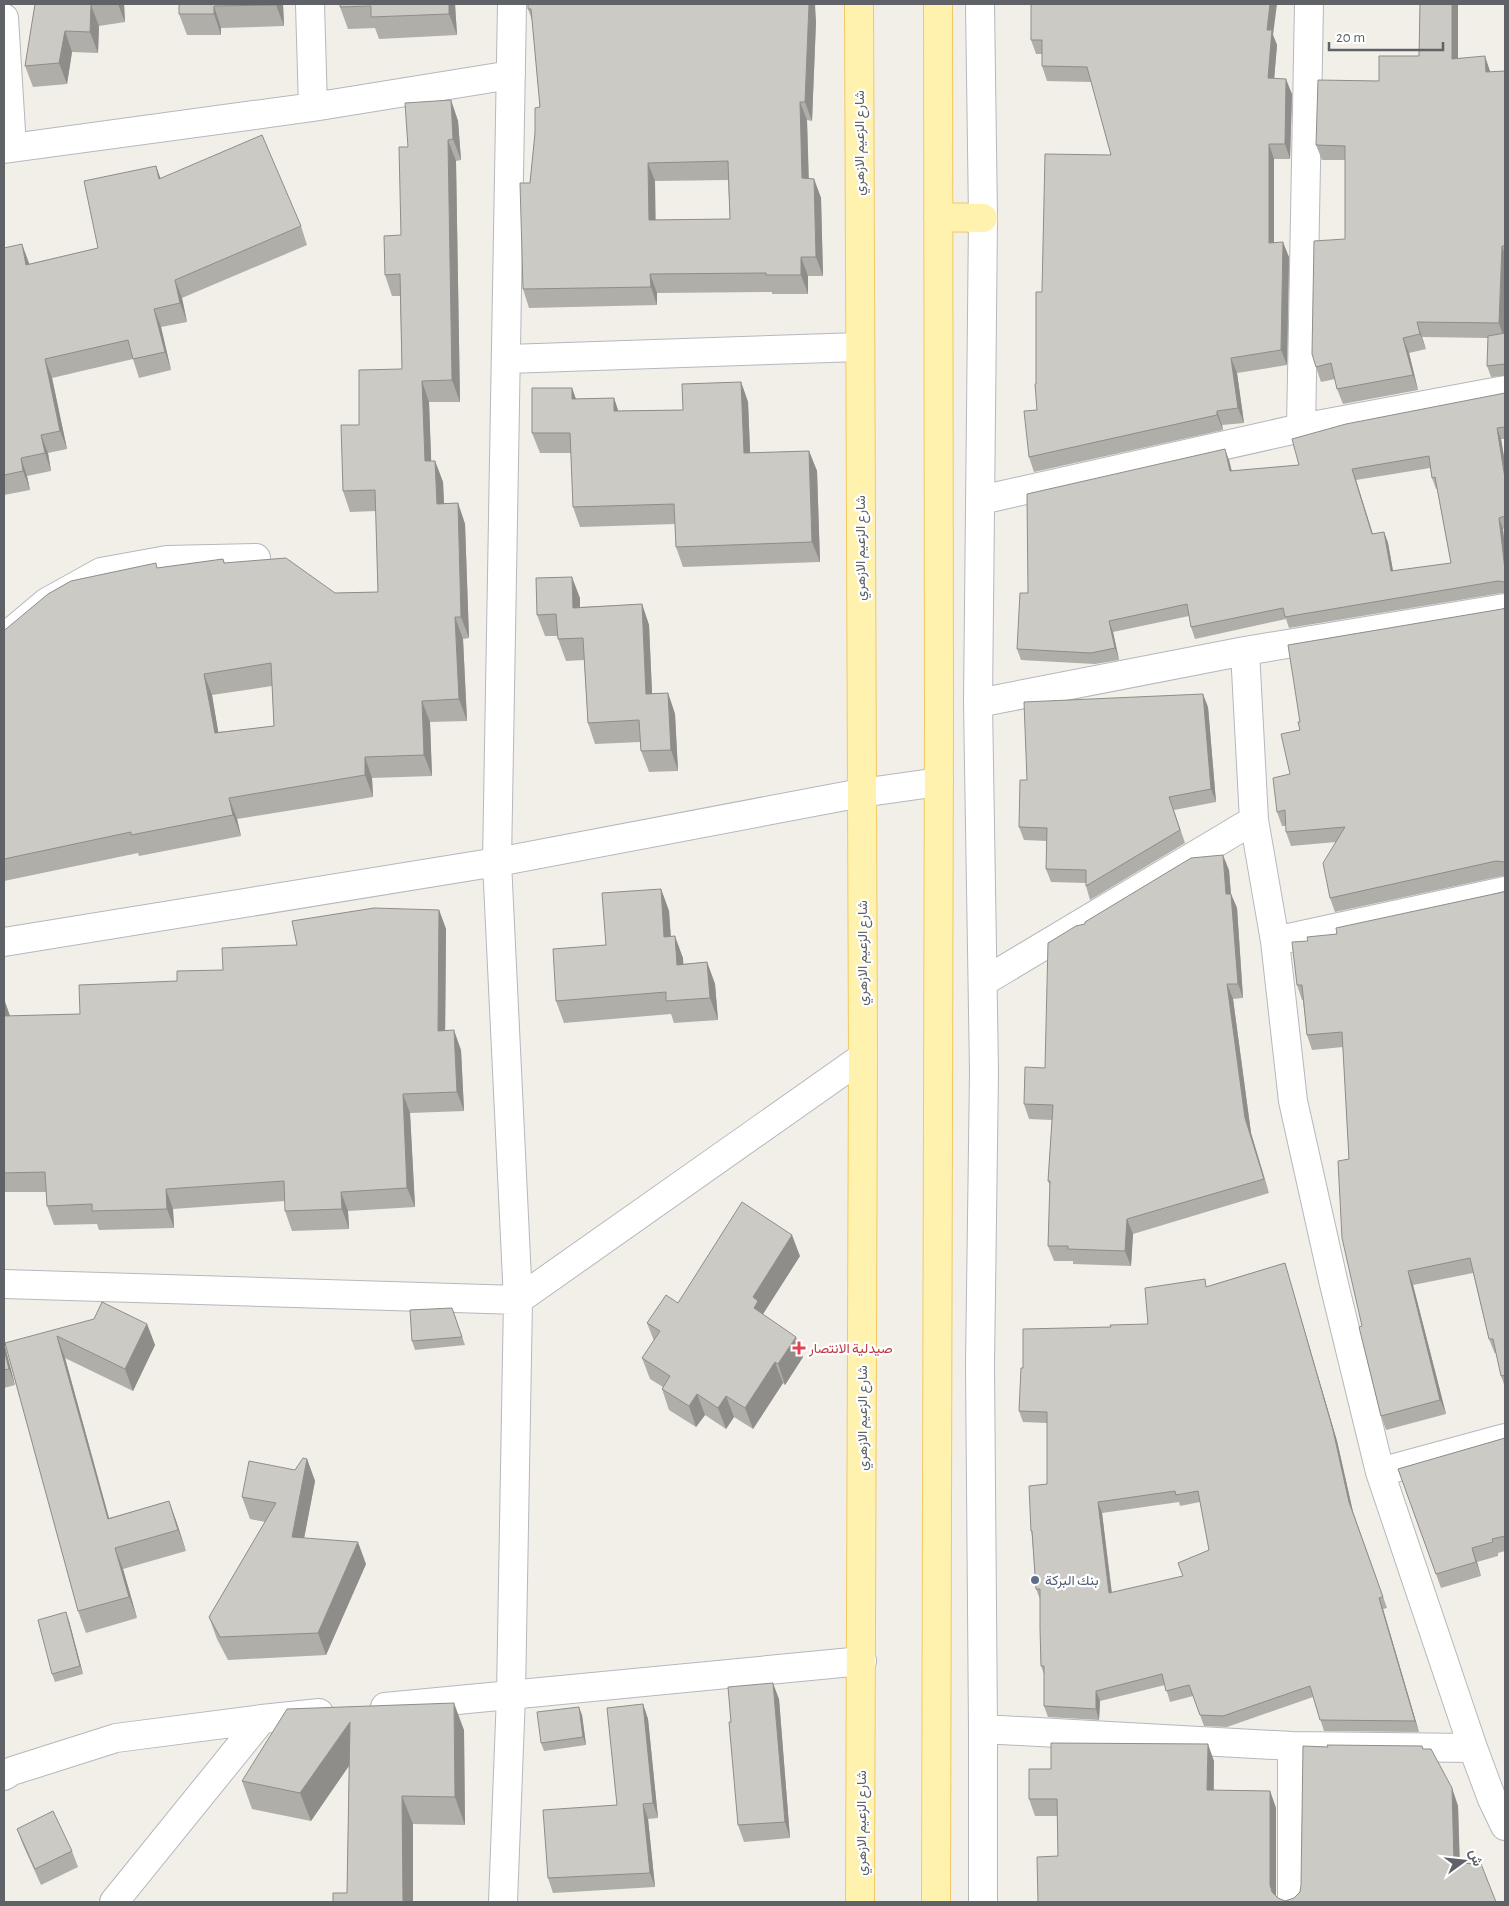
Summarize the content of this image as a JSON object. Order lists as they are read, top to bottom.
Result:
{
  "streets": {
    "main road": ["شارع الزعيم الازهري"]
  },
  "places": {
    "health": ["صيدلية الانتصار"],
    "other": ["بنك البركة"]
  },
  "scale_bar": "20 m",
  "north": "right"
}
